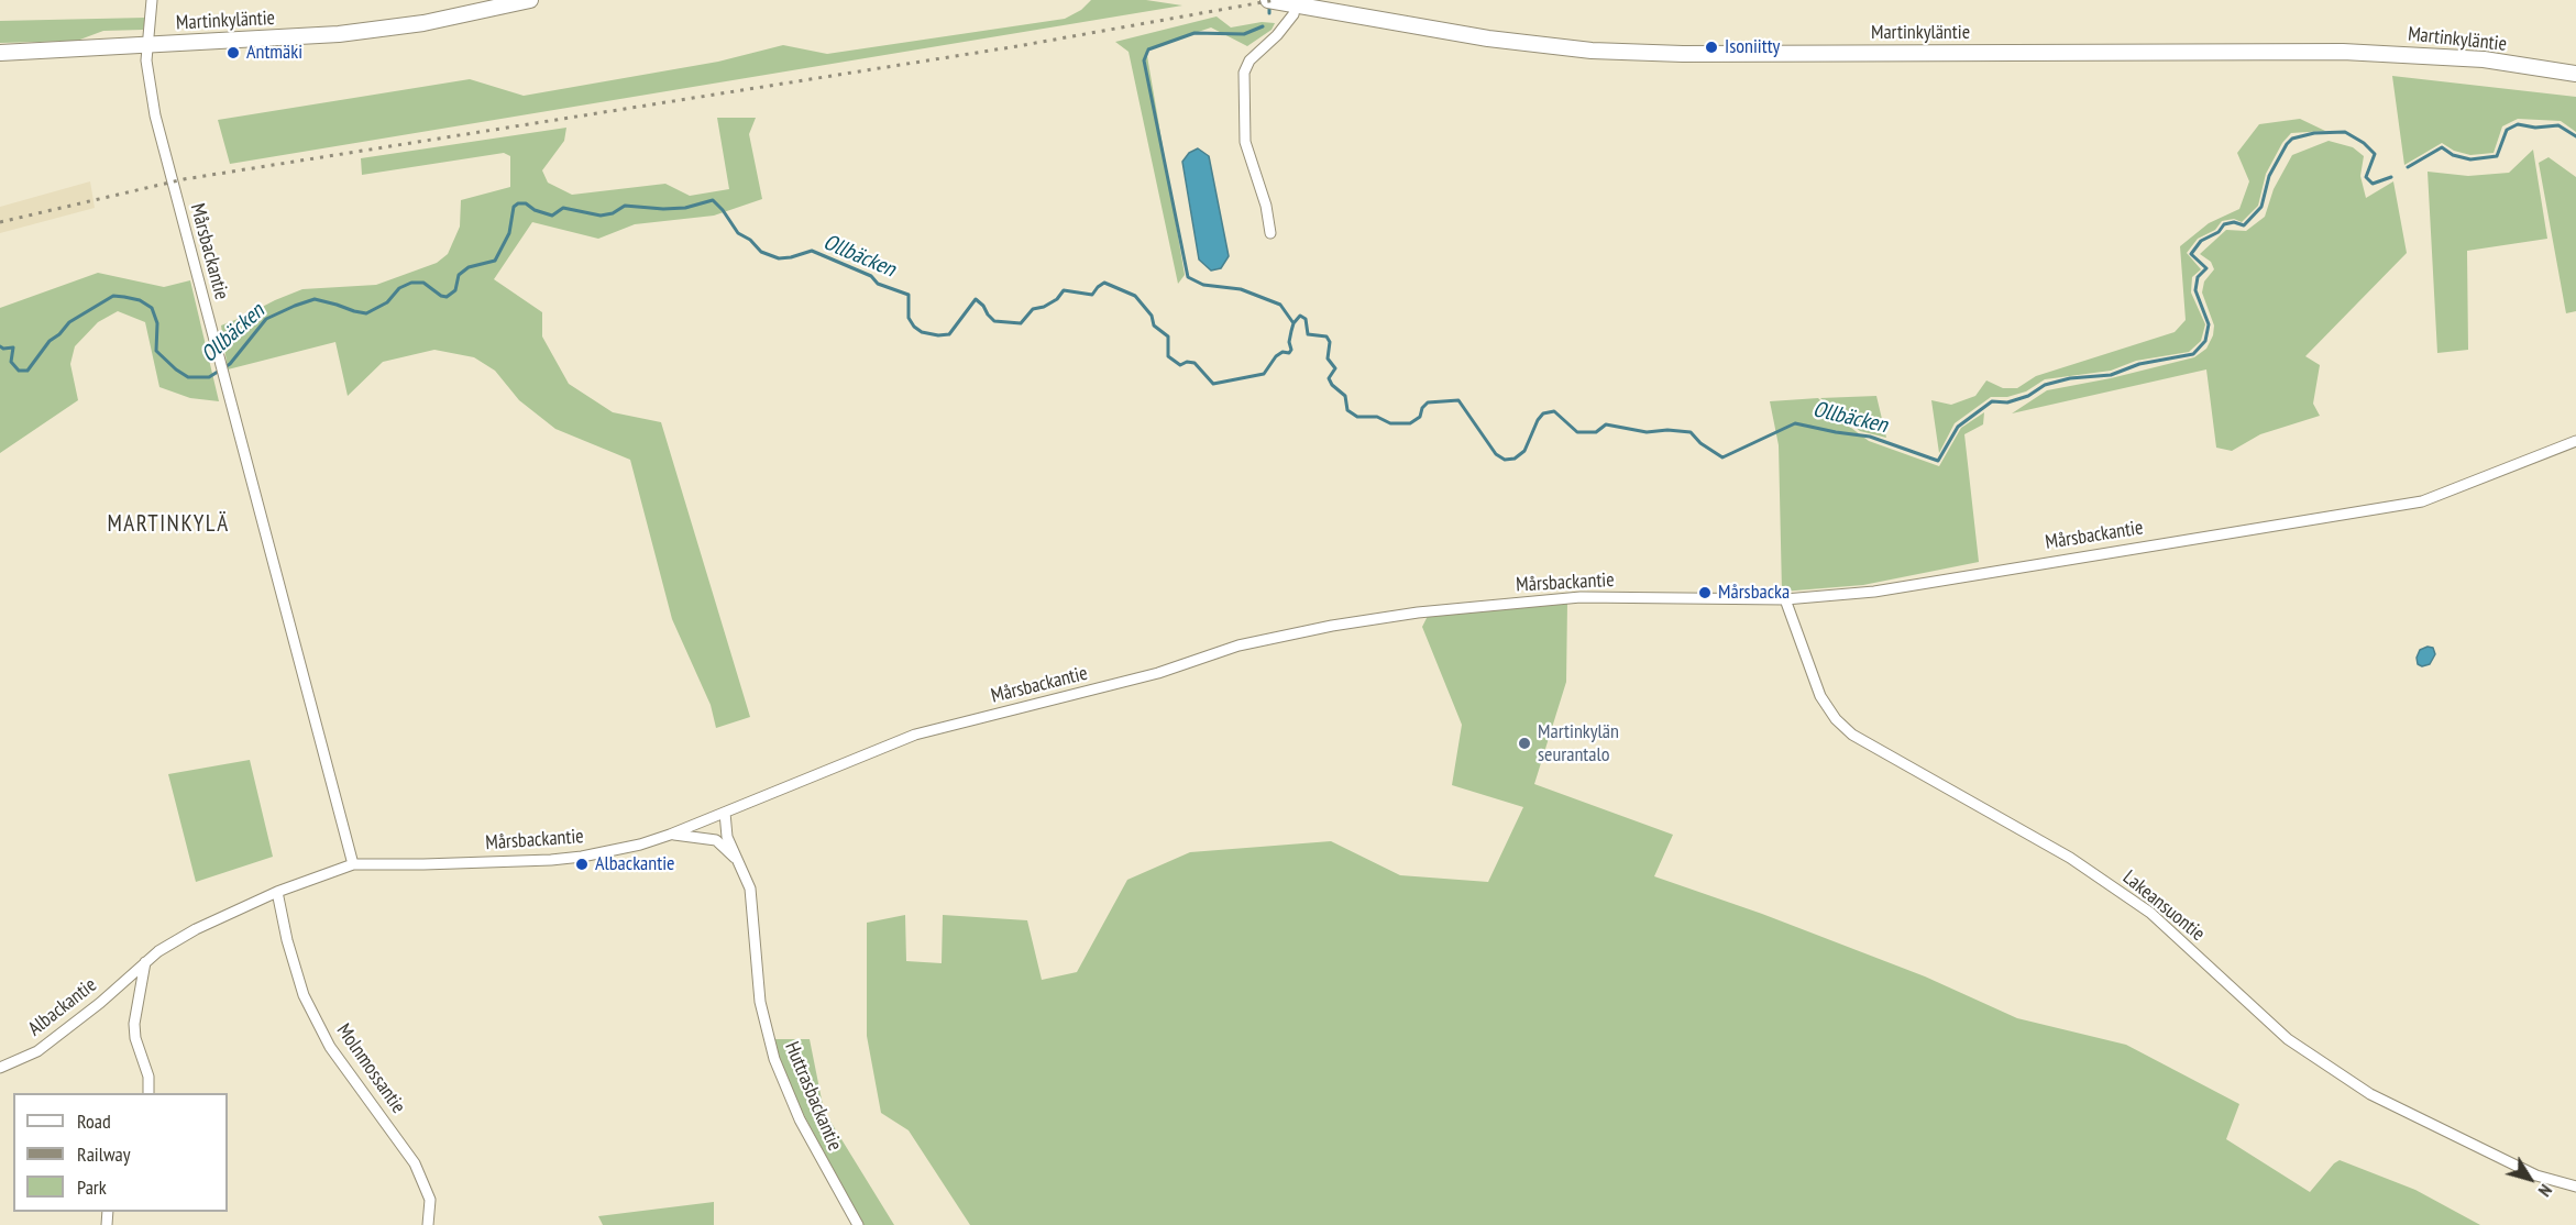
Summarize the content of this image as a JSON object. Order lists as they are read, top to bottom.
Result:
{
  "streets": {
    "street": [
      "Martinkyläntie",
      "Mårsbackantie",
      "Lakeansuontie",
      "Albackantie",
      "Molnmossantie",
      "Huttrasbackantie"
    ]
  },
  "crossings": [
    ["Martinkyläntie", "Mårsbackantie"],
    ["Mårsbackantie", "Lakeansuontie"],
    ["Mårsbackantie", "Albackantie"],
    ["Mårsbackantie", "Huttrasbackantie"],
    ["Albackantie", "Molnmossantie"]
  ],
  "districts": ["MARTINKYLÄ"],
  "water": ["Ollbäcken"],
  "places": [
    "Isoniitty",
    "Antmäki",
    "Mårsbacka",
    "Martinkylän seurantalo",
    "Albackantie"
  ],
  "legend": ["Road", "Railway", "Park"],
  "north": "bottom right"
}
